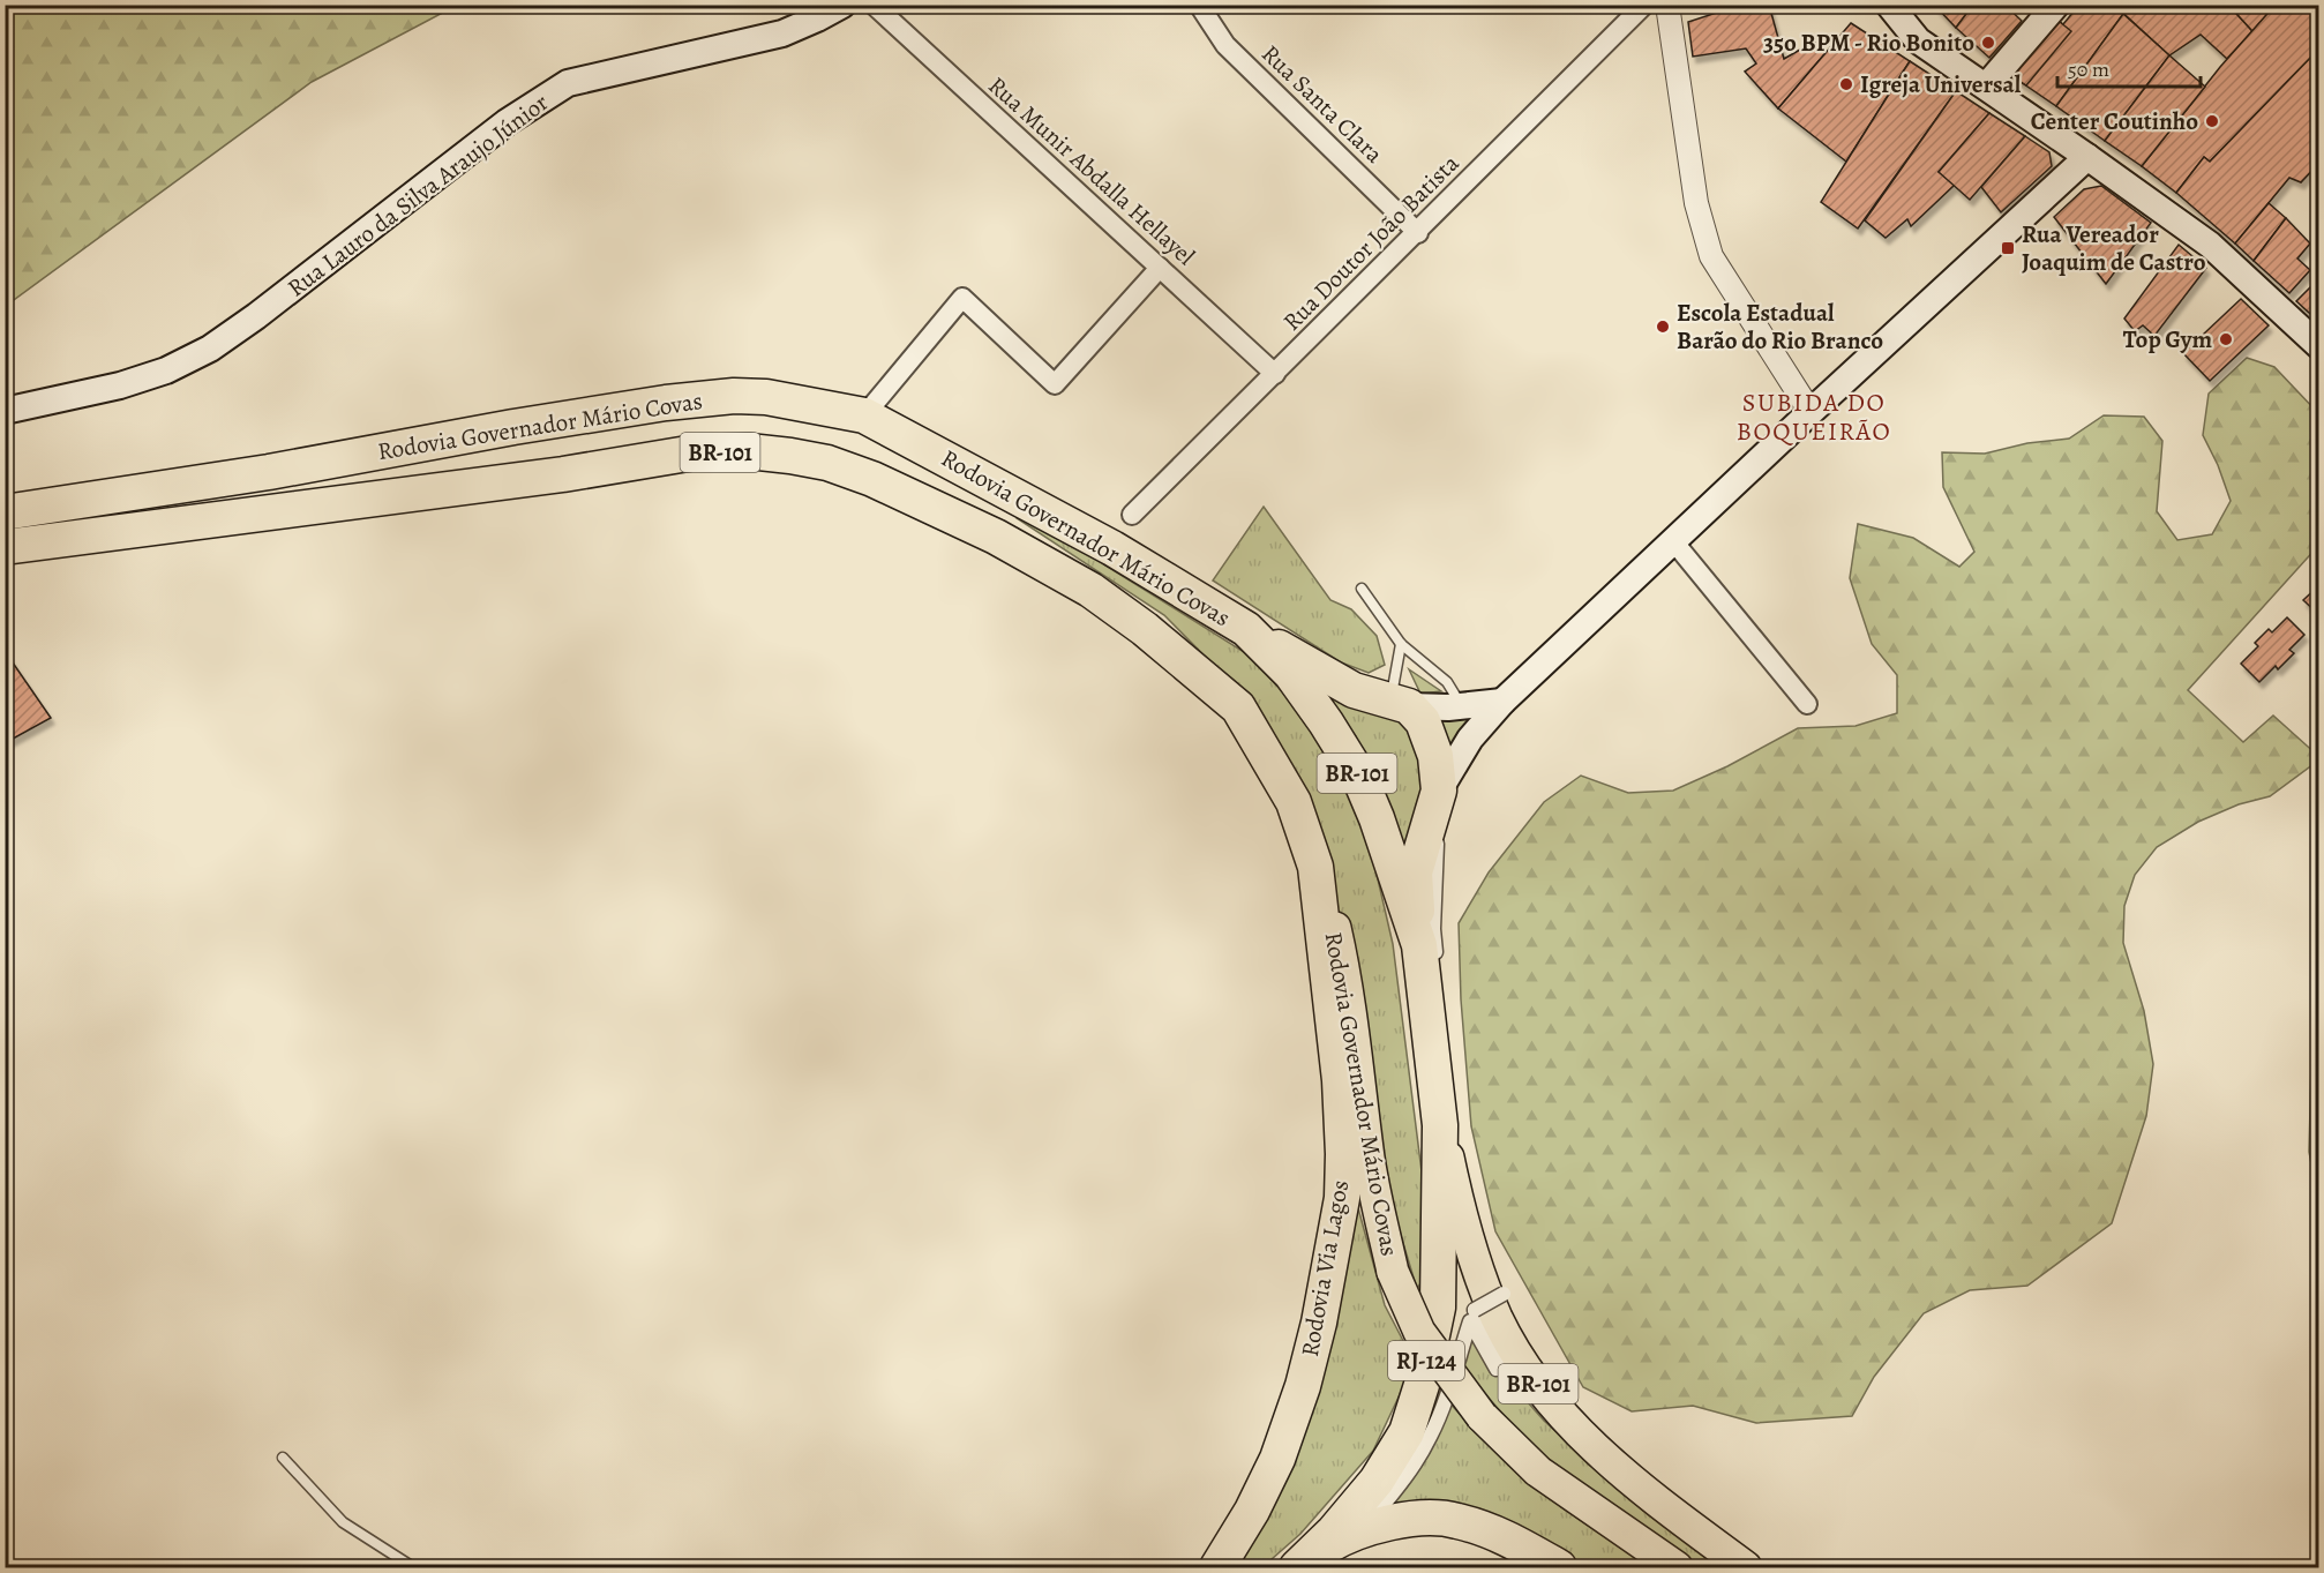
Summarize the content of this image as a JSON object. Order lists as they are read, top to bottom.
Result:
{
  "streets": {
    "highway": [
      "Rodovia Governador Mário Covas",
      "BR-101",
      "Rodovia Via Lagos",
      "RJ-124"
    ],
    "main road": ["Rua Lauro da Silva Araujo Júnior"],
    "street": ["Rua Santa Clara", "Rua Munir Abdalla Hellayel", "Rua Doutor João Batista"]
  },
  "crossings": [
    ["Rua Santa Clara", "Rua Doutor João Batista"],
    ["Rua Munir Abdalla Hellayel", "Rua Doutor João Batista"],
    ["Rodovia Governador Mário Covas", "Rodovia Via Lagos"],
    ["Rodovia Governador Mário Covas", "RJ-124"]
  ],
  "districts": ["SUBIDA DO BOQUEIRÃO"],
  "places": {
    "other": [
      "35o BPM - Rio Bonito",
      "Igreja Universal",
      "Center Coutinho",
      "Escola Estadual Barão do Rio Branco",
      "Top Gym"
    ],
    "transit": ["Rua Vereador Joaquim de Castro"]
  },
  "scale_bar": "50 m"
}
